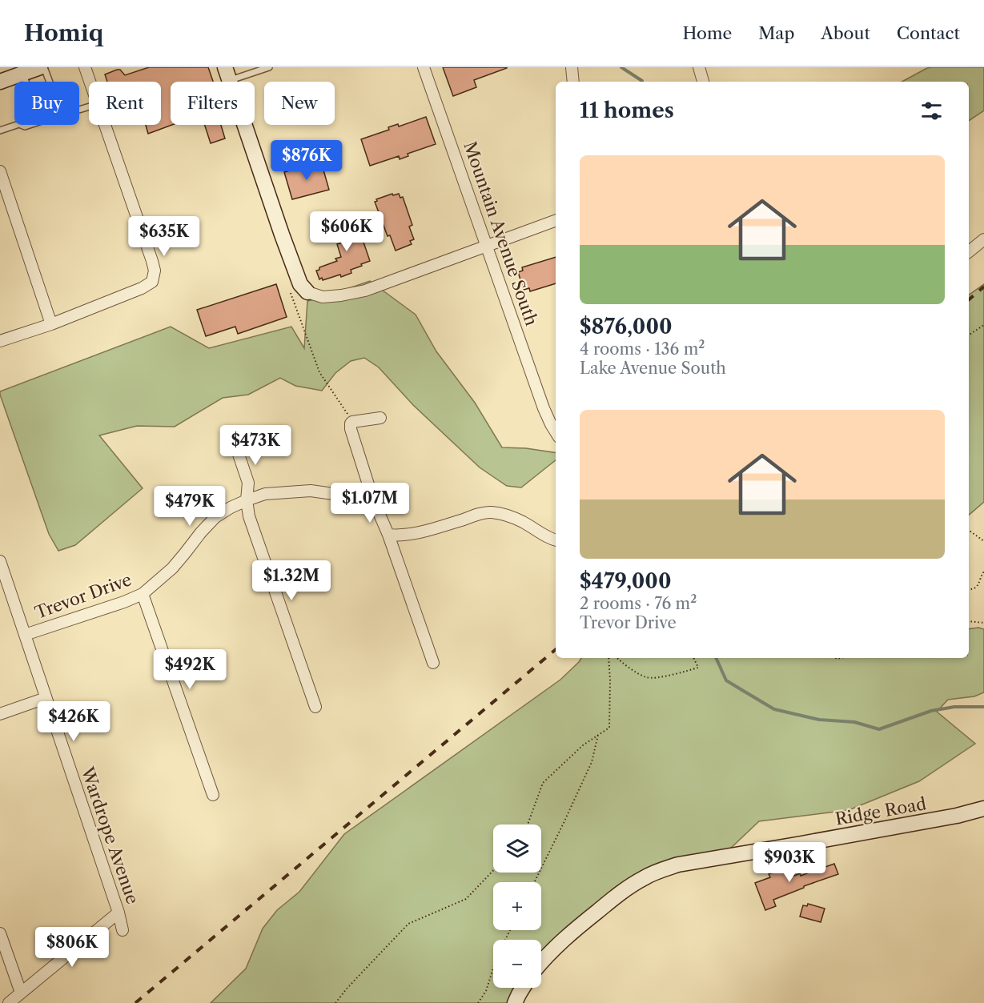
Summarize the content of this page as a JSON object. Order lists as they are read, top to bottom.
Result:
{
  "streets": {
    "main road": ["Ridge Road"],
    "street": ["Mountain Avenue South", "Trevor Drive", "Wardrope Avenue"]
  },
  "crossings": [
    ["Trevor Drive", "Wardrope Avenue"]
  ],
  "page": {
    "header": "Homiq",
    "nav": [
      "Home",
      "Map",
      "About",
      "Contact"
    ],
    "chip": [
      "Buy",
      "Rent",
      "Filters",
      "New"
    ],
    "heading": "11 homes",
    "list": [
      {
        "name": "$876,000",
        "note": "4 rooms · 136 m² · Lake Avenue South"
      },
      {
        "name": "$479,000",
        "note": "2 rooms · 76 m² · Trevor Drive"
      }
    ],
    "price": [
      "$876K",
      "$606K",
      "$635K",
      "$473K",
      "$1.07M",
      "$479K",
      "$1.32M",
      "$492K",
      "$426K",
      "$903K",
      "$806K"
    ],
    "map_buttons": ["+", "−"]
  }
}
